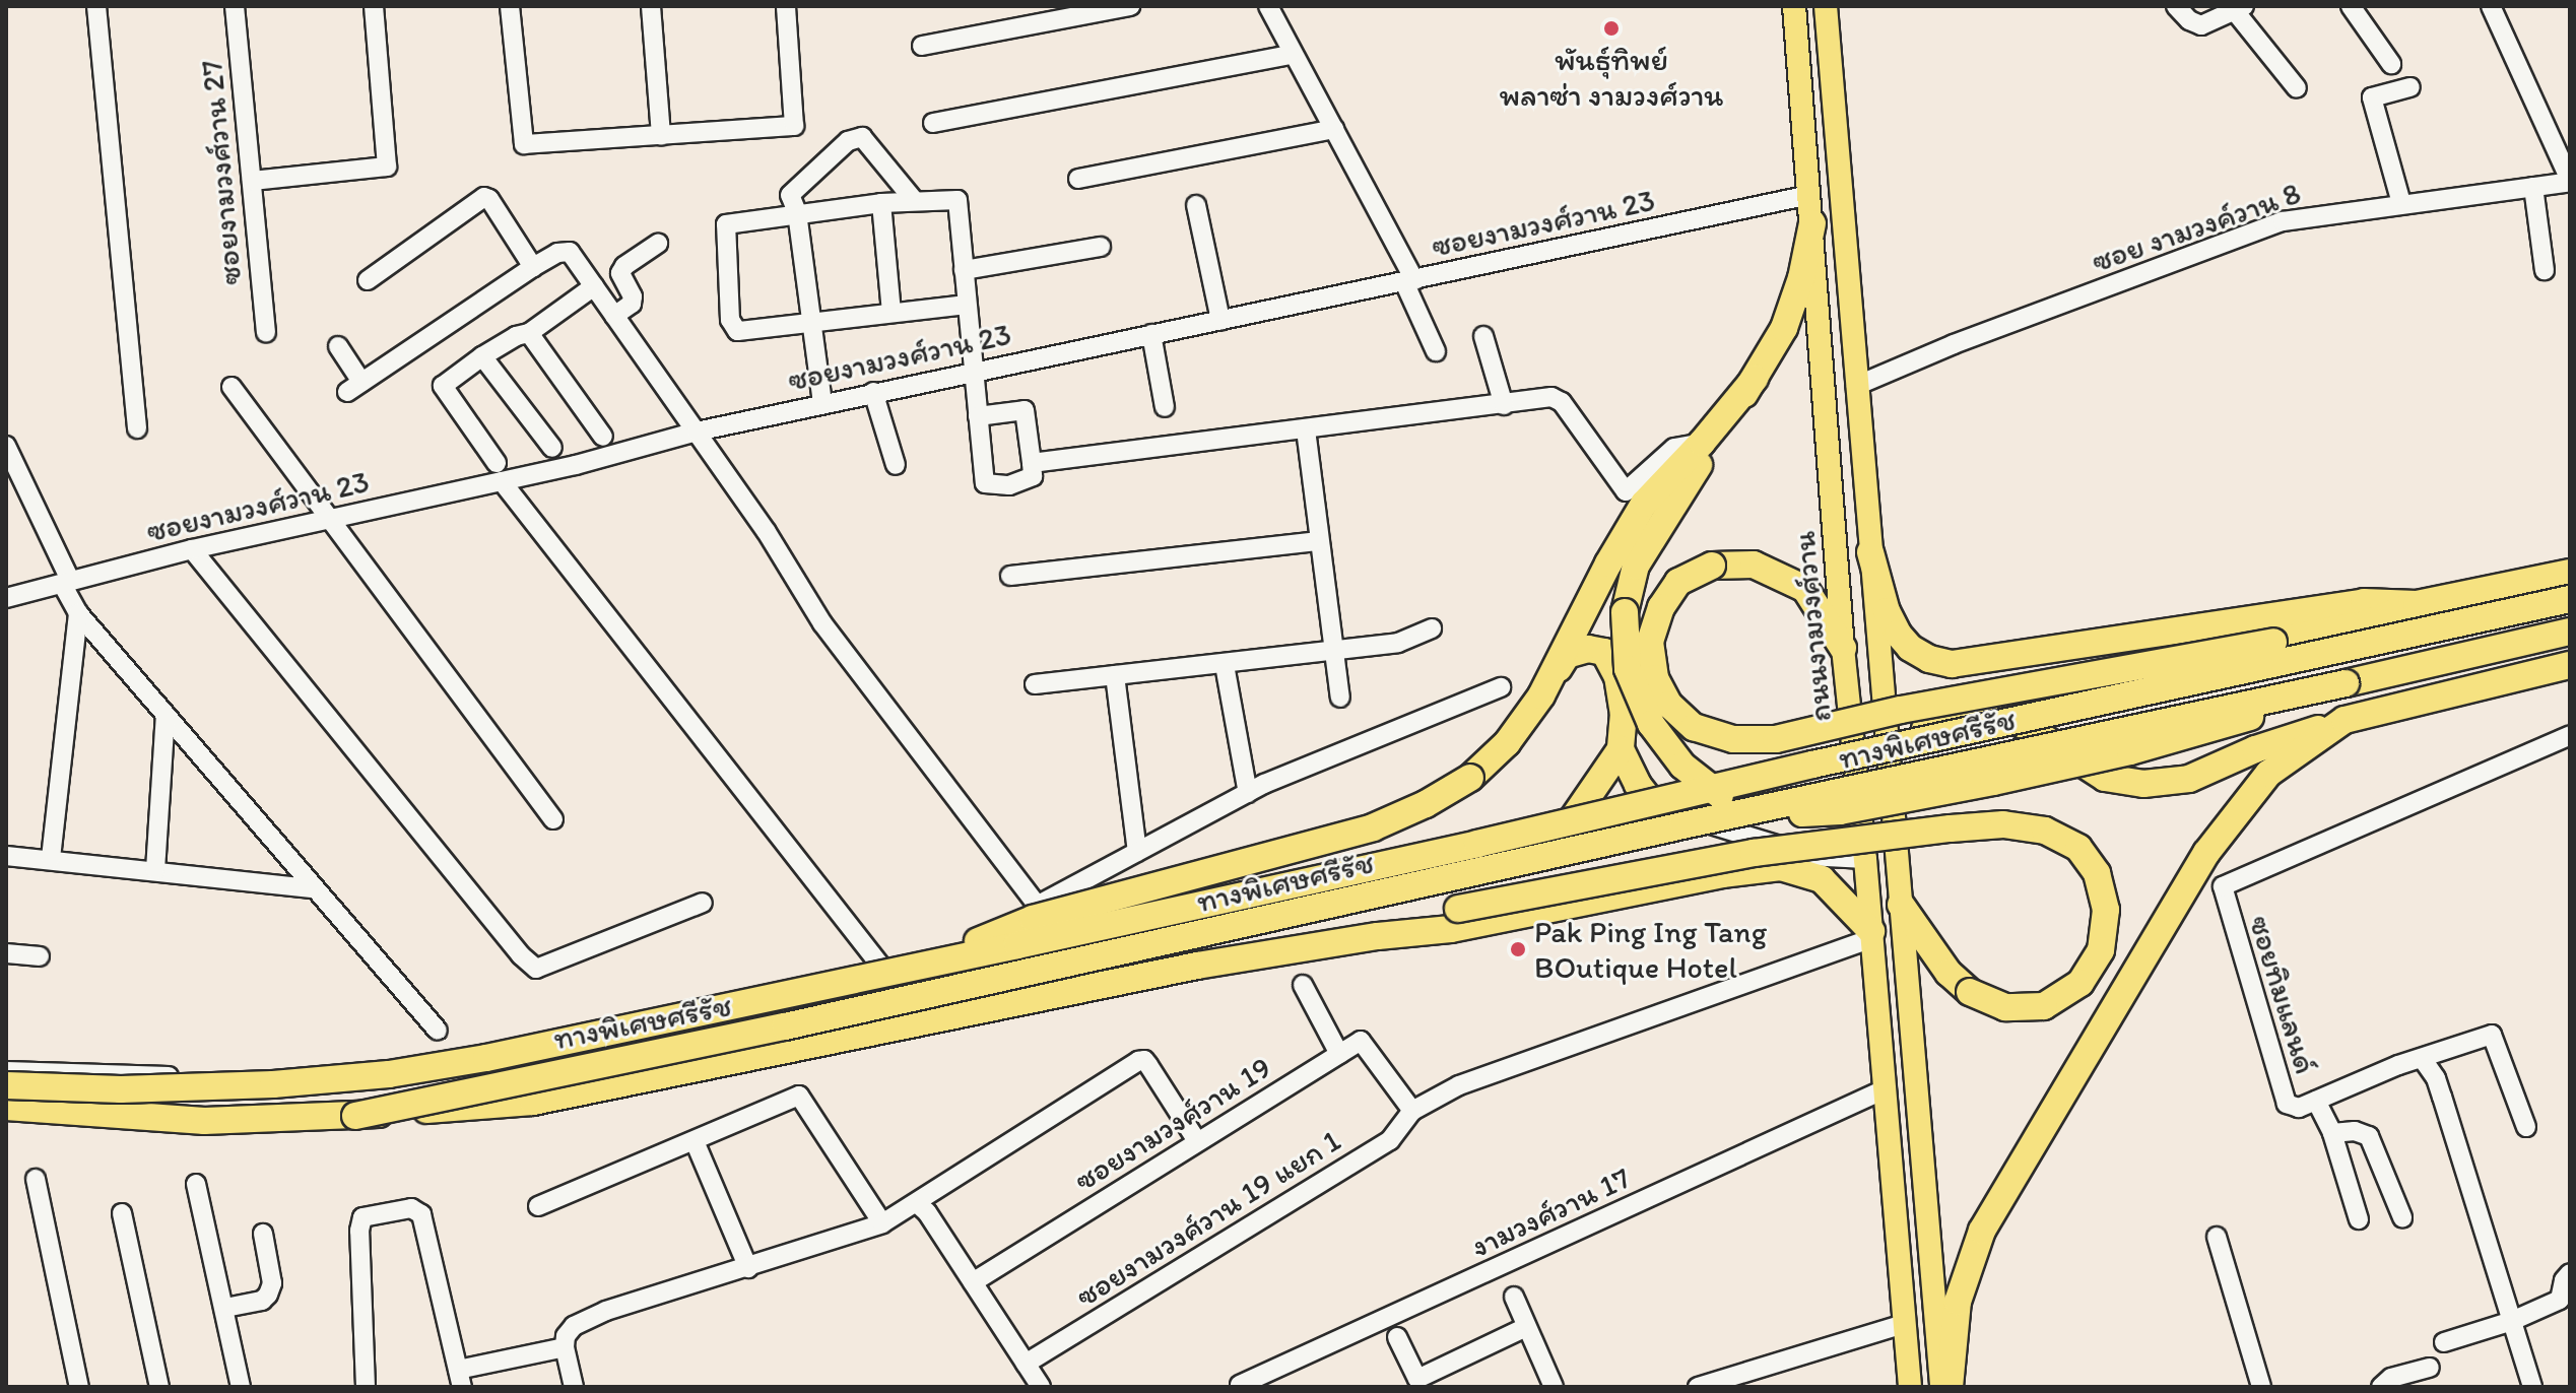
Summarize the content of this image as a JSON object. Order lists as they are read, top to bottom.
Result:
{
  "streets": {
    "highway": ["ทางพิเศษศรีรัช"],
    "main road": ["ถนนงามวงศ์วาน"],
    "street": [
      "ซอยงามวงศ์วาน 27",
      "ซอยงามวงศ์วาน 23",
      "ซอย งามวงค์วาน 8",
      "ซอยทิมแลนด์",
      "ซอยงามวงศ์วาน 19",
      "งามวงศ์วาน 17",
      "ซอยงามวงศ์วาน 19 แยก 1"
    ]
  },
  "crossings": [
    ["ซอยงามวงศ์วาน 23", "ถนนงามวงศ์วาน"],
    ["ซอย งามวงค์วาน 8", "ถนนงามวงศ์วาน"],
    ["ถนนงามวงศ์วาน", "งามวงศ์วาน 17"],
    ["ซอยงามวงศ์วาน 19", "ซอยงามวงศ์วาน 19 แยก 1"]
  ],
  "places": ["พันธุ์ทิพย์ พลาซ่า งามวงศ์วาน", "Pak Ping Ing Tang BOutique Hotel"]
}
